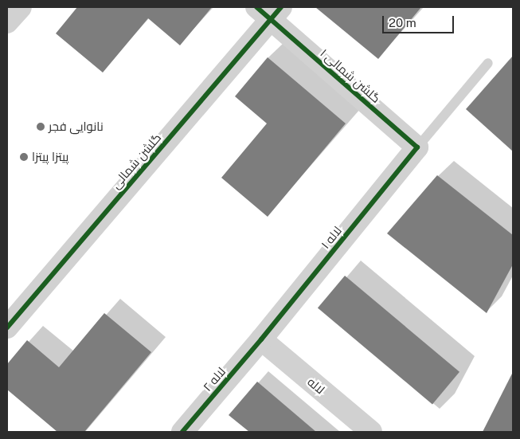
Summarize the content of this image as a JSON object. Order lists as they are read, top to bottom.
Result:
{
  "streets": {
    "street": [
      "گلشن شمالی ۱",
      "گلشن شمالی",
      "لاله ۱",
      "لاله ۲",
      "لاله"
    ]
  },
  "crossings": [
    ["گلشن شمالی ۱", "گلشن شمالی"],
    ["گلشن شمالی ۱", "لاله ۱"],
    ["لاله ۱", "لاله ۲"],
    ["لاله ۱", "لاله"],
    ["لاله ۲", "لاله"]
  ],
  "places": ["نانوایی فجر", "پیتزا پیتزا"],
  "scale_bar": "20 m"
}
